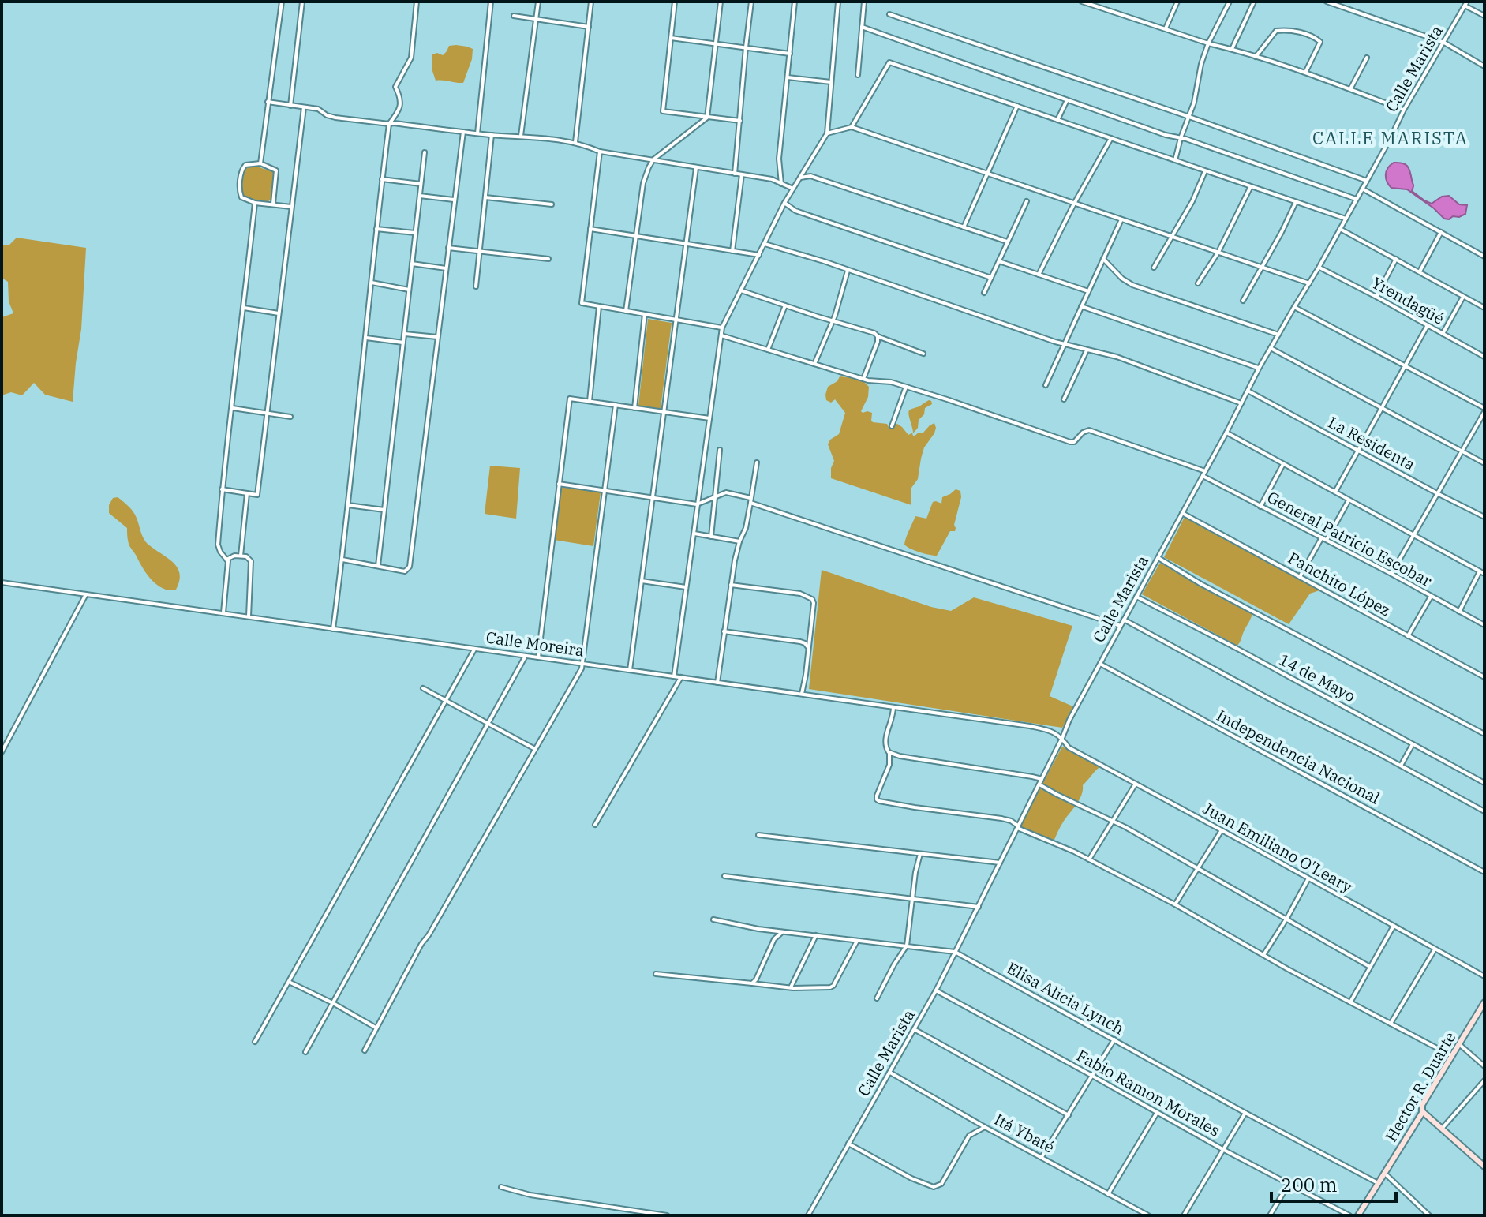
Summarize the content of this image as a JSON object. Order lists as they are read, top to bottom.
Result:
{
  "streets": {
    "street": [
      "Calle Marista",
      "Yrendagüé",
      "La Residenta",
      "General Patricio Escobar",
      "Panchito López",
      "Calle Moreira",
      "14 de Mayo",
      "Independencia Nacional",
      "Juan Emiliano O'Leary",
      "Elisa Alicia Lynch",
      "Hector R. Duarte",
      "Fabio Ramon Morales",
      "Itá Ybaté"
    ]
  },
  "crossings": [
    ["Calle Marista", "Yrendagüé"],
    ["Calle Marista", "La Residenta"],
    ["Calle Marista", "General Patricio Escobar"],
    ["Calle Marista", "Panchito López"],
    ["Calle Marista", "Calle Moreira"],
    ["Calle Marista", "14 de Mayo"],
    ["Calle Marista", "Independencia Nacional"],
    ["Calle Marista", "Juan Emiliano O'Leary"],
    ["Calle Marista", "Elisa Alicia Lynch"],
    ["Calle Marista", "Fabio Ramon Morales"],
    ["Calle Marista", "Itá Ybaté"],
    ["Calle Moreira", "Juan Emiliano O'Leary"],
    ["Elisa Alicia Lynch", "Hector R. Duarte"]
  ],
  "districts": ["CALLE MARISTA"],
  "scale_bar": "200 m"
}
